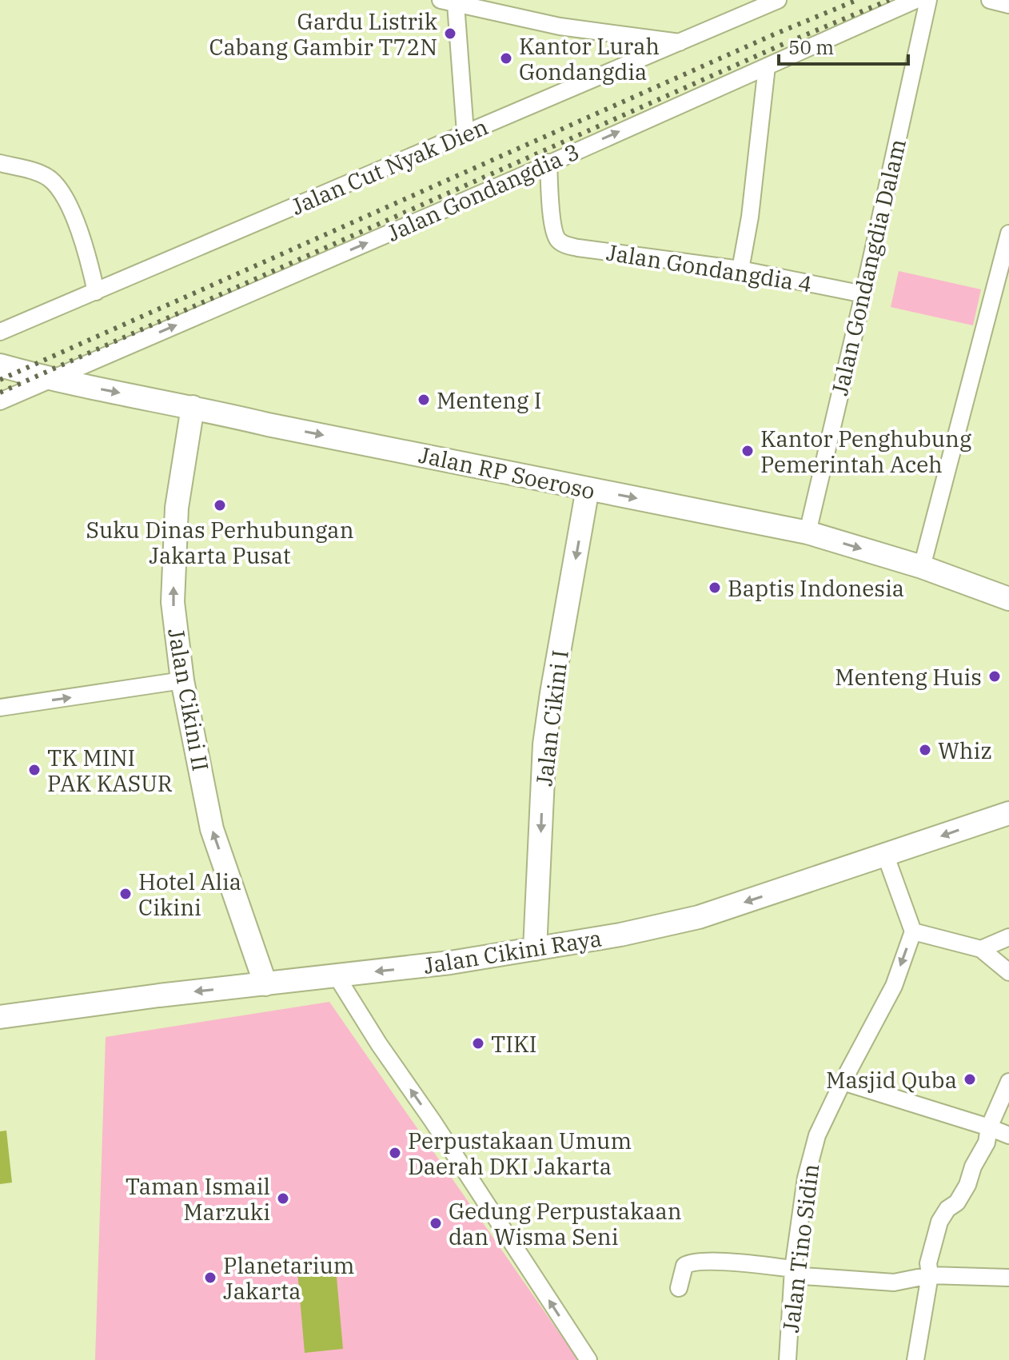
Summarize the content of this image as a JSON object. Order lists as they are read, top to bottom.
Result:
{
  "streets": {
    "main road": [
      "Jalan RP Soeroso",
      "Jalan Cikini II",
      "Jalan Cikini I",
      "Jalan Cikini Raya"
    ],
    "street": [
      "Jalan Cut Nyak Dien",
      "Jalan Gondangdia 3",
      "Jalan Gondangdia Dalam",
      "Jalan Gondangdia 4",
      "Jalan Tino Sidin"
    ]
  },
  "crossings": [
    ["Jalan Gondangdia 3", "Jalan Gondangdia 4"],
    ["Jalan Gondangdia 3", "Jalan RP Soeroso"],
    ["Jalan Gondangdia Dalam", "Jalan Gondangdia 4"],
    ["Jalan Gondangdia Dalam", "Jalan RP Soeroso"],
    ["Jalan RP Soeroso", "Jalan Cikini II"],
    ["Jalan RP Soeroso", "Jalan Cikini I"],
    ["Jalan Cikini II", "Jalan Cikini Raya"],
    ["Jalan Cikini I", "Jalan Cikini Raya"]
  ],
  "one_way": [
    "Jalan Gondangdia 3",
    "Jalan RP Soeroso",
    "Jalan Cikini II",
    "Jalan Cikini I",
    "Jalan Cikini Raya",
    "Jalan Tino Sidin"
  ],
  "places": [
    "Gardu Listrik Cabang Gambir T72N",
    "Kantor Lurah Gondangdia",
    "Menteng I",
    "Kantor Penghubung Pemerintah Aceh",
    "Suku Dinas Perhubungan Jakarta Pusat",
    "Baptis Indonesia",
    "Menteng Huis",
    "Whiz",
    "TK MINI PAK KASUR",
    "Hotel Alia Cikini",
    "TIKI",
    "Masjid Quba",
    "Perpustakaan Umum Daerah DKI Jakarta",
    "Taman Ismail Marzuki",
    "Gedung Perpustakaan dan Wisma Seni",
    "Planetarium Jakarta"
  ],
  "scale_bar": "50 m"
}
